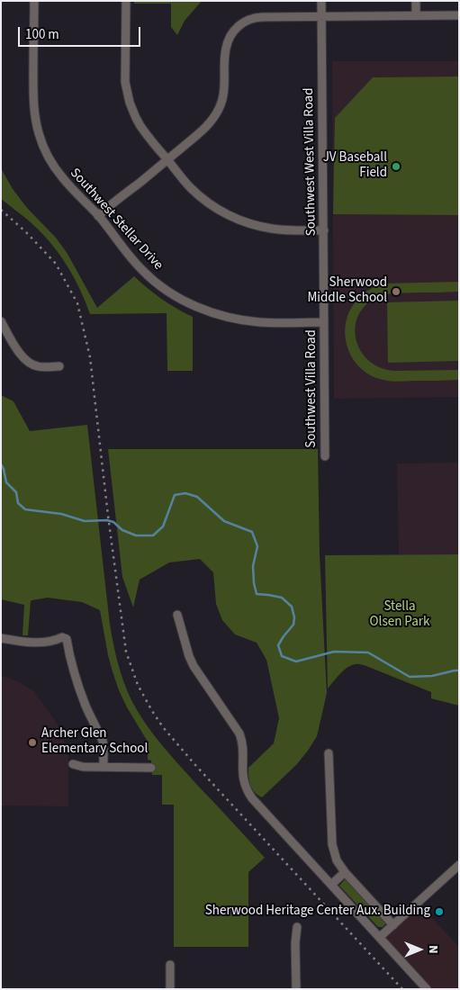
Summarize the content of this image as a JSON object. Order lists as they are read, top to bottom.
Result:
{
  "streets": {
    "street": ["Southwest West Villa Road", "Southwest Stellar Drive", "Southwest Villa Road"]
  },
  "crossings": [
    ["Southwest West Villa Road", "Southwest Stellar Drive"],
    ["Southwest West Villa Road", "Southwest Villa Road"],
    ["Southwest Stellar Drive", "Southwest Villa Road"]
  ],
  "parks": ["Stella Olsen Park"],
  "places": [
    "JV Baseball Field",
    "Sherwood Middle School",
    "Archer Glen Elementary School",
    "Sherwood Heritage Center Aux. Building"
  ],
  "scale_bar": "100 m",
  "north": "right"
}
